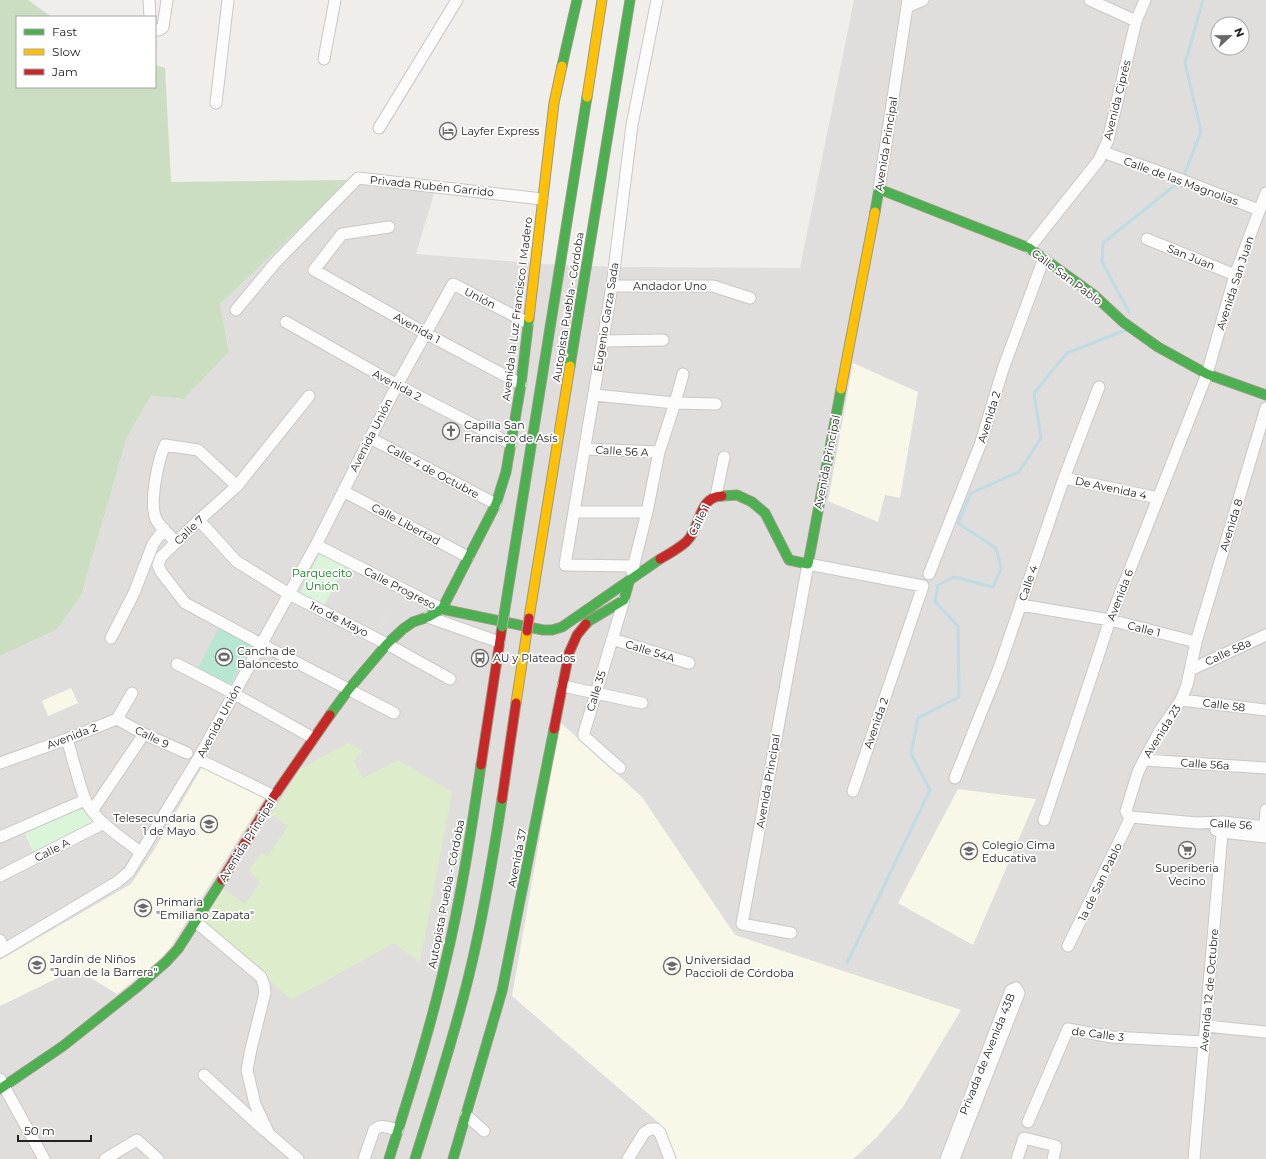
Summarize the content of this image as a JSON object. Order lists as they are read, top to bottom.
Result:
{
  "streets": {
    "main road": [
      "Avenida Principal",
      "Calle San Pablo",
      "Autopista Puebla - Córdoba",
      "Avenida la Luz Francisco I Madero",
      "Calle 1",
      "Avenida 37"
    ],
    "street": [
      "Avenida Ciprés",
      "Calle de las Magnolias",
      "Privada Rubén Garrido",
      "San Juan",
      "Avenida San Juan",
      "Andador Uno",
      "Unión",
      "Eugenio Garza Sada",
      "Avenida 1",
      "Avenida 2",
      "Avenida Unión",
      "Calle 56 A",
      "Calle 4 de Octubre",
      "De Avenida 4",
      "Calle Libertad",
      "Avenida 8",
      "Calle 7",
      "Calle 4",
      "Calle Progreso",
      "Avenida 6",
      "1ro de Mayo",
      "Calle 54A",
      "Calle 58a",
      "Calle 35",
      "Calle 58",
      "Avenida 23",
      "Calle 9",
      "Calle 56a",
      "Calle 56",
      "Calle A",
      "1a de San Pablo",
      "Avenida 12 de Octubre",
      "de Calle 3",
      "Privada de Avenida 43B"
    ]
  },
  "crossings": [
    ["Avenida Ciprés", "Calle de las Magnolias"],
    ["Avenida Ciprés", "Calle San Pablo"],
    ["Avenida Principal", "Calle San Pablo"],
    ["Avenida Principal", "Avenida la Luz Francisco I Madero"],
    ["Avenida Principal", "Calle 1"],
    ["Avenida Principal", "Calle Progreso"],
    ["Avenida Principal", "1ro de Mayo"],
    ["Calle de las Magnolias", "Avenida San Juan"],
    ["Privada Rubén Garrido", "Avenida la Luz Francisco I Madero"],
    ["San Juan", "Avenida San Juan"],
    ["Calle San Pablo", "Avenida San Juan"],
    ["Calle San Pablo", "Avenida 2"],
    ["Calle San Pablo", "Avenida 6"],
    ["Avenida San Juan", "Avenida 6"],
    ["Andador Uno", "Eugenio Garza Sada"],
    ["Unión", "Avenida la Luz Francisco I Madero"],
    ["Unión", "Avenida Unión"],
    ["Avenida la Luz Francisco I Madero", "Avenida 1"],
    ["Avenida la Luz Francisco I Madero", "Avenida 2"],
    ["Avenida la Luz Francisco I Madero", "Calle 4 de Octubre"],
    ["Avenida la Luz Francisco I Madero", "Calle 1"],
    ["Avenida la Luz Francisco I Madero", "Calle Libertad"],
    ["Avenida la Luz Francisco I Madero", "Calle Progreso"],
    ["Eugenio Garza Sada", "Calle 56 A"],
    ["Avenida 1", "Avenida Unión"],
    ["Avenida 2", "Avenida Unión"],
    ["Avenida 2", "Calle 1"],
    ["Avenida 2", "Calle 9"],
    ["Avenida Unión", "Calle 4 de Octubre"],
    ["Avenida Unión", "Calle Libertad"],
    ["Avenida Unión", "Calle 7"],
    ["Avenida Unión", "Calle Progreso"],
    ["Avenida Unión", "1ro de Mayo"],
    ["De Avenida 4", "Calle 4"],
    ["De Avenida 4", "Avenida 6"],
    ["Calle 1", "Avenida 8"],
    ["Calle 1", "Calle 4"],
    ["Calle 1", "Calle Progreso"],
    ["Calle 1", "Avenida 6"],
    ["Calle 1", "Avenida 23"],
    ["Avenida 8", "Avenida 23"],
    ["Calle 7", "1ro de Mayo"],
    ["Calle 54A", "Calle 35"],
    ["Calle 58a", "Avenida 23"],
    ["Calle 35", "Avenida 37"],
    ["Calle 58", "Avenida 23"],
    ["Avenida 23", "Calle 56a"],
    ["Avenida 23", "Calle 56"],
    ["Avenida 23", "1a de San Pablo"],
    ["Calle 56", "1a de San Pablo"],
    ["Calle 56", "Avenida 12 de Octubre"],
    ["Avenida 12 de Octubre", "de Calle 3"]
  ],
  "parks": ["Parquecito Unión"],
  "places": {
    "hotel": ["Layfer Express"],
    "church": ["Capilla San Francisco de Asís"],
    "sports": ["Cancha de Baloncesto"],
    "bus stop": ["AU y Plateados"],
    "school or university": [
      "Telesecundaria 1 de Mayo",
      "Colegio Cima Educativa",
      "Primaria \"Emiliano Zapata\"",
      "Jardín de Niños \"Juan de la Barrera\"",
      "Universidad Paccioli de Córdoba"
    ],
    "supermarket": ["Superiberia Vecino"]
  },
  "legend": ["Fast", "Slow", "Jam"],
  "scale_bar": "50 m",
  "north": "right"
}
